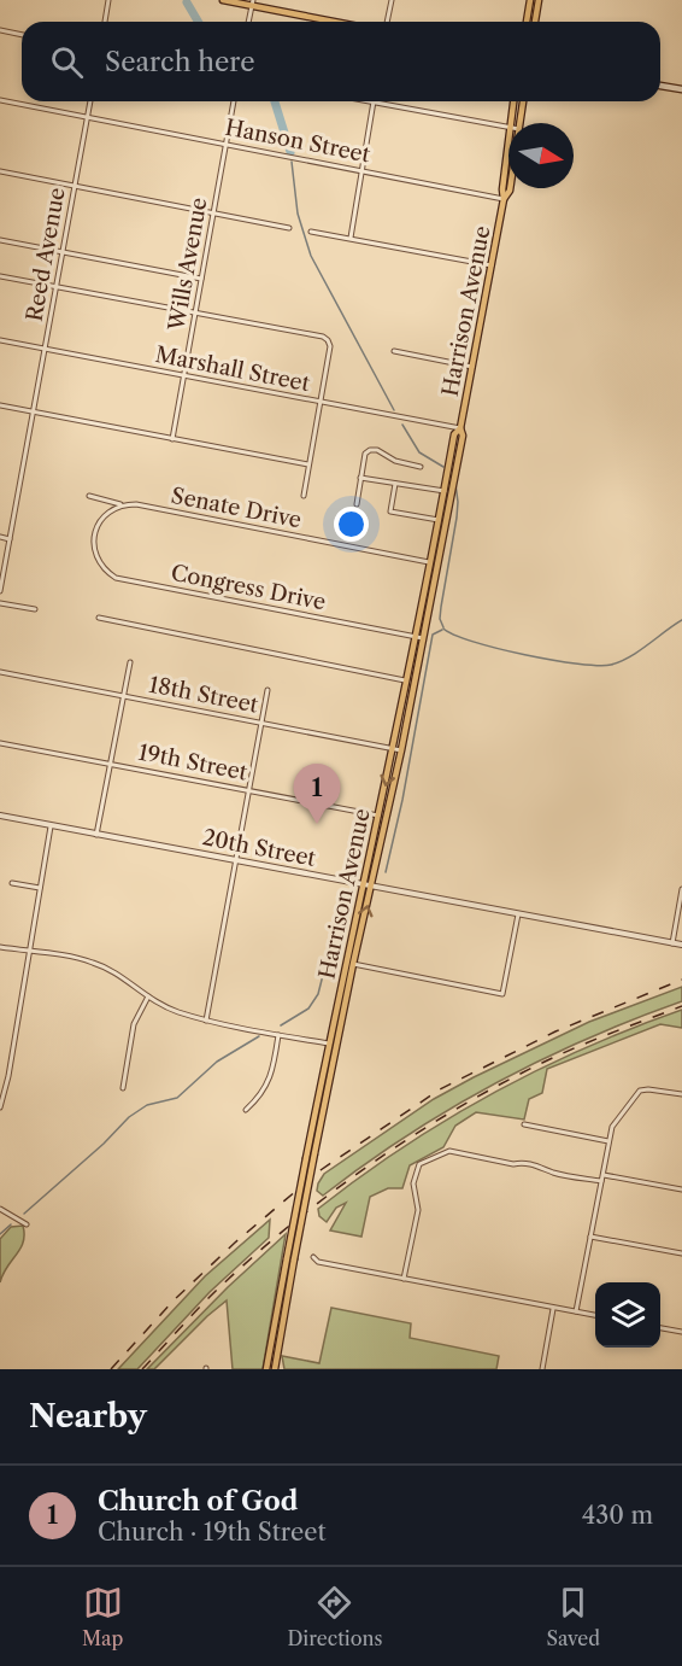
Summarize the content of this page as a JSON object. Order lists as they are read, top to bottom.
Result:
{
  "streets": {
    "main road": ["Harrison Avenue"],
    "street": [
      "Hanson Street",
      "Reed Avenue",
      "Wills Avenue",
      "Marshall Street",
      "Senate Drive",
      "Congress Drive",
      "18th Street",
      "19th Street",
      "20th Street"
    ]
  },
  "crossings": [
    ["Hanson Street", "Reed Avenue"],
    ["Hanson Street", "Wills Avenue"],
    ["Hanson Street", "Harrison Avenue"],
    ["Reed Avenue", "Marshall Street"],
    ["Wills Avenue", "Marshall Street"],
    ["Harrison Avenue", "Marshall Street"],
    ["Harrison Avenue", "Senate Drive"],
    ["Harrison Avenue", "Congress Drive"],
    ["Harrison Avenue", "18th Street"],
    ["Harrison Avenue", "19th Street"],
    ["Harrison Avenue", "20th Street"],
    ["Senate Drive", "Congress Drive"]
  ],
  "north": "right",
  "page": {
    "search": "Search here",
    "pins": "1",
    "heading": "Nearby",
    "list": [
      {
        "mark": "1",
        "name": "Church of God",
        "note": "Church · 19th Street",
        "value": "430 m"
      }
    ],
    "nav": ["Map", "Directions", "Saved"]
  }
}
